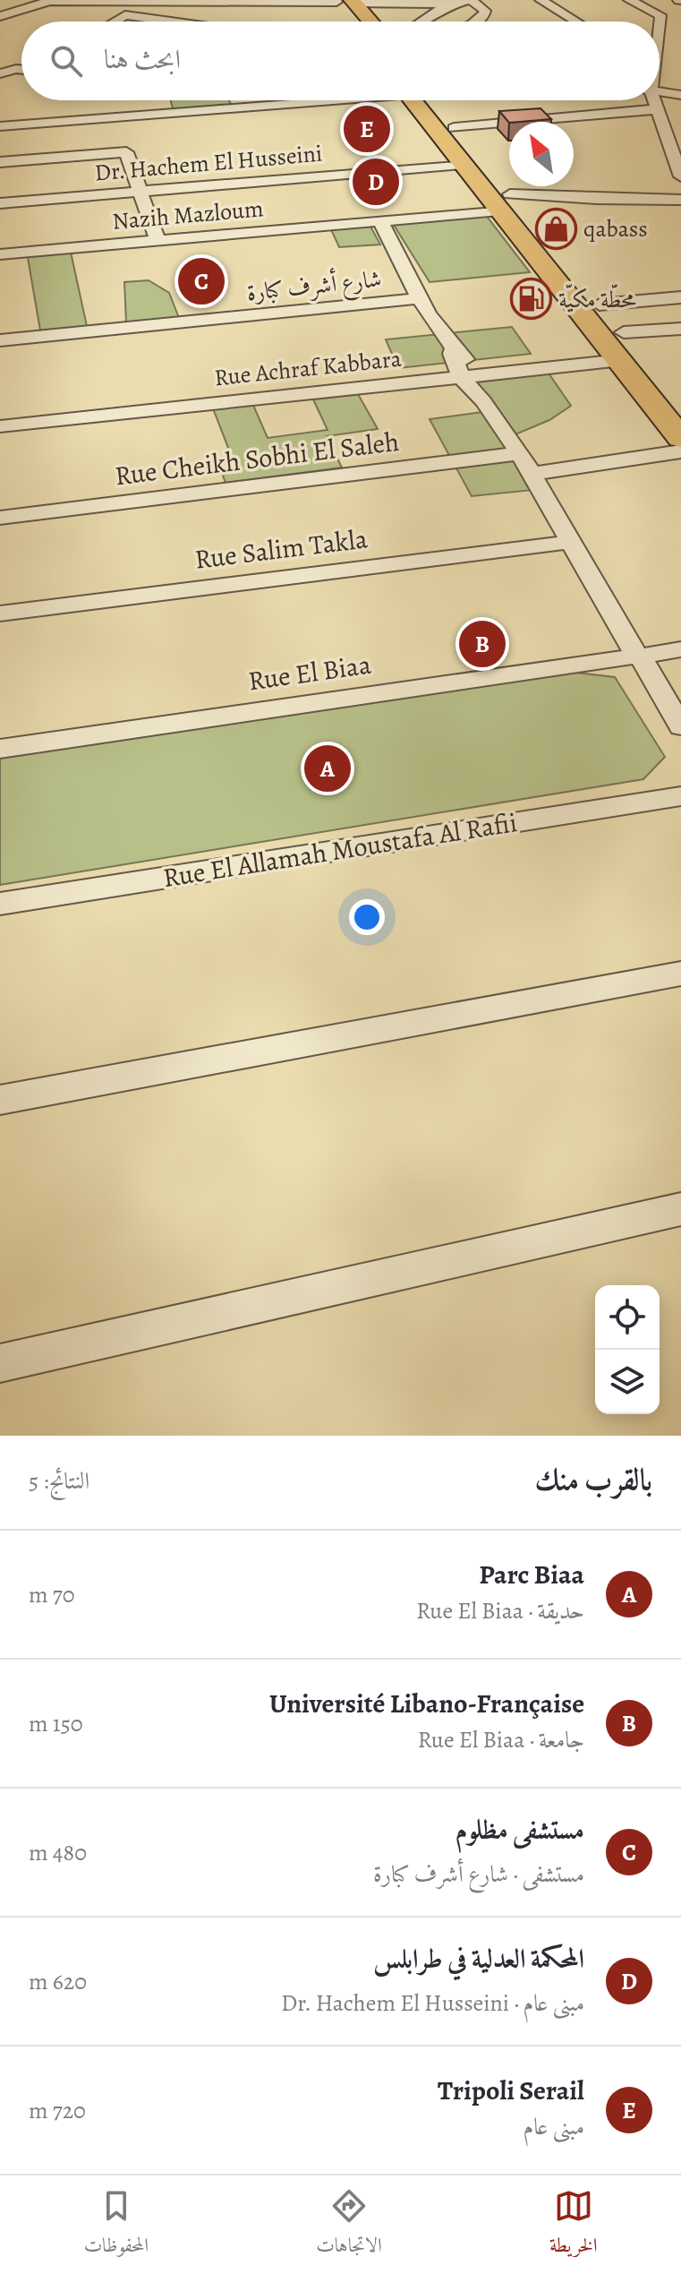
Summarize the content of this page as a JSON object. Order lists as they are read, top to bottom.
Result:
{
  "streets": {
    "street": [
      "Dr. Hachem El Husseini",
      "Nazih Mazloum",
      "شارع أشرف كبارة",
      "Rue Achraf Kabbara",
      "Rue Cheikh Sobhi El Saleh",
      "Rue Salim Takla",
      "Rue El Biaa",
      "Rue El Allamah Moustafa Al Rafii"
    ]
  },
  "places": {
    "shop": ["qabass"],
    "fuel station": ["محطّة مكيّة"]
  },
  "north": "top left",
  "page": {
    "search": "ابحث هنا",
    "pins": [
      "E",
      "D",
      "C",
      "B",
      "A"
    ],
    "heading": ["بالقرب منك", "النتائج: 5"],
    "list": [
      {
        "mark": "A",
        "name": "Parc Biaa",
        "note": "حديقة · Rue El Biaa",
        "value": "70 m"
      },
      {
        "mark": "B",
        "name": "Université Libano-Française",
        "note": "جامعة · Rue El Biaa",
        "value": "150 m"
      },
      {
        "mark": "C",
        "name": "مستشفى مظلوم",
        "note": "مستشفى · شارع أشرف كبارة",
        "value": "480 m"
      },
      {
        "mark": "D",
        "name": "المحكمة العدلية في طرابلس",
        "note": "مبنى عام · Dr. Hachem El Husseini",
        "value": "620 m"
      },
      {
        "mark": "E",
        "name": "Tripoli Serail",
        "note": "مبنى عام",
        "value": "720 m"
      }
    ],
    "nav": ["الخريطة", "الاتجاهات", "المحفوظات"]
  }
}
